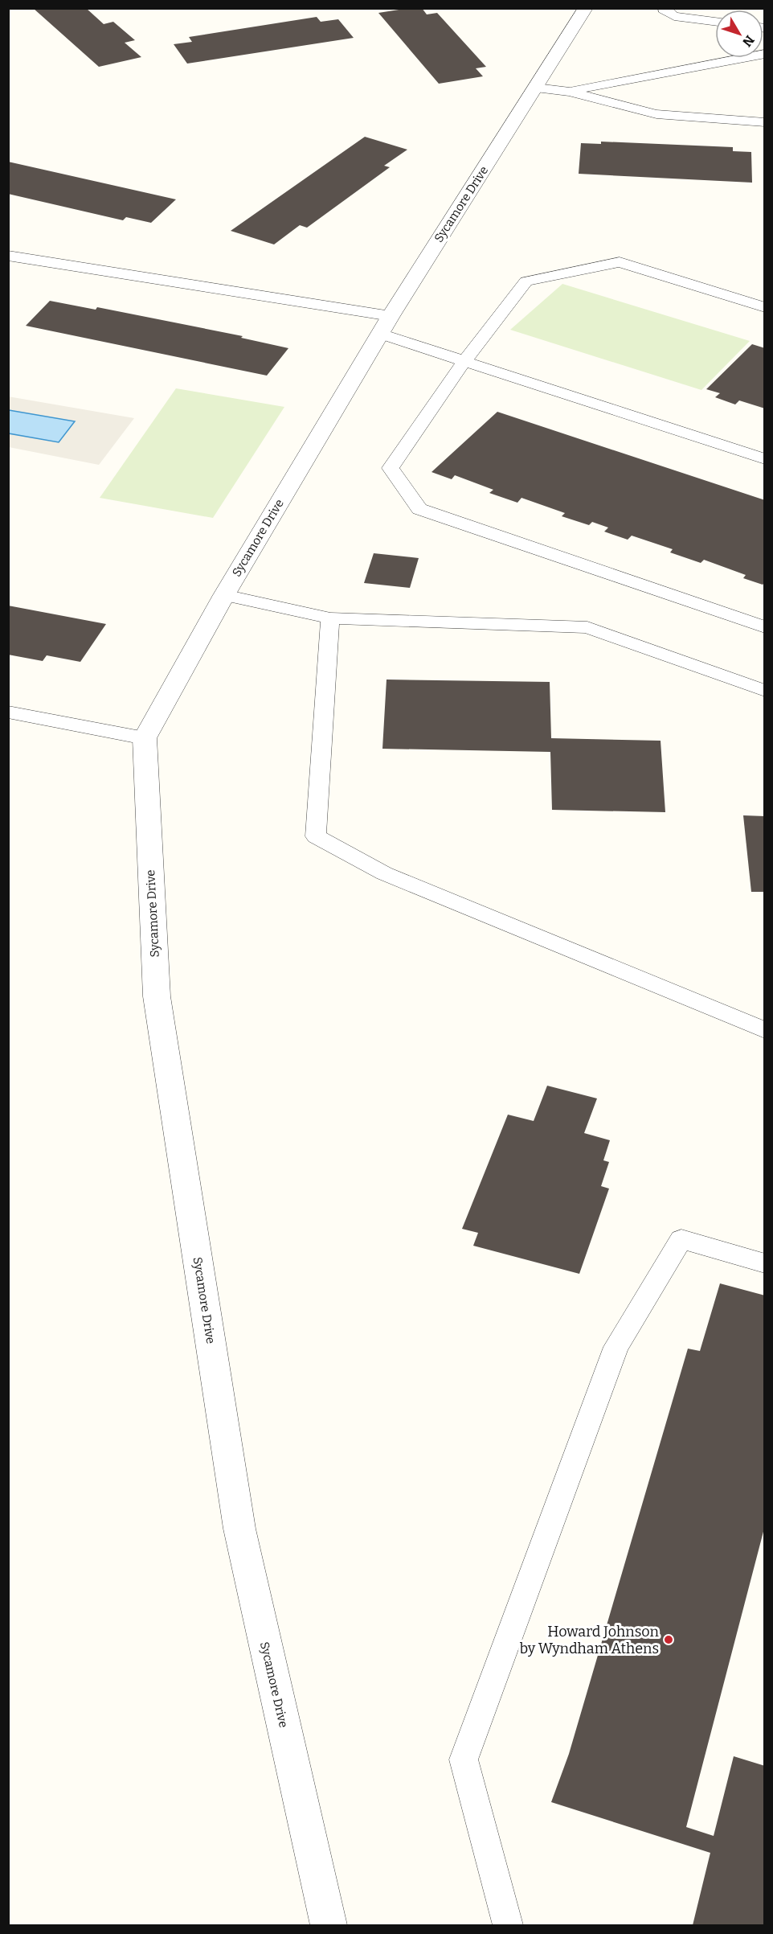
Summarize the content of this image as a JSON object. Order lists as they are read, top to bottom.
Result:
{
  "streets": {
    "street": ["Sycamore Drive"]
  },
  "places": ["Howard Johnson by Wyndham Athens"],
  "north": "bottom right"
}
